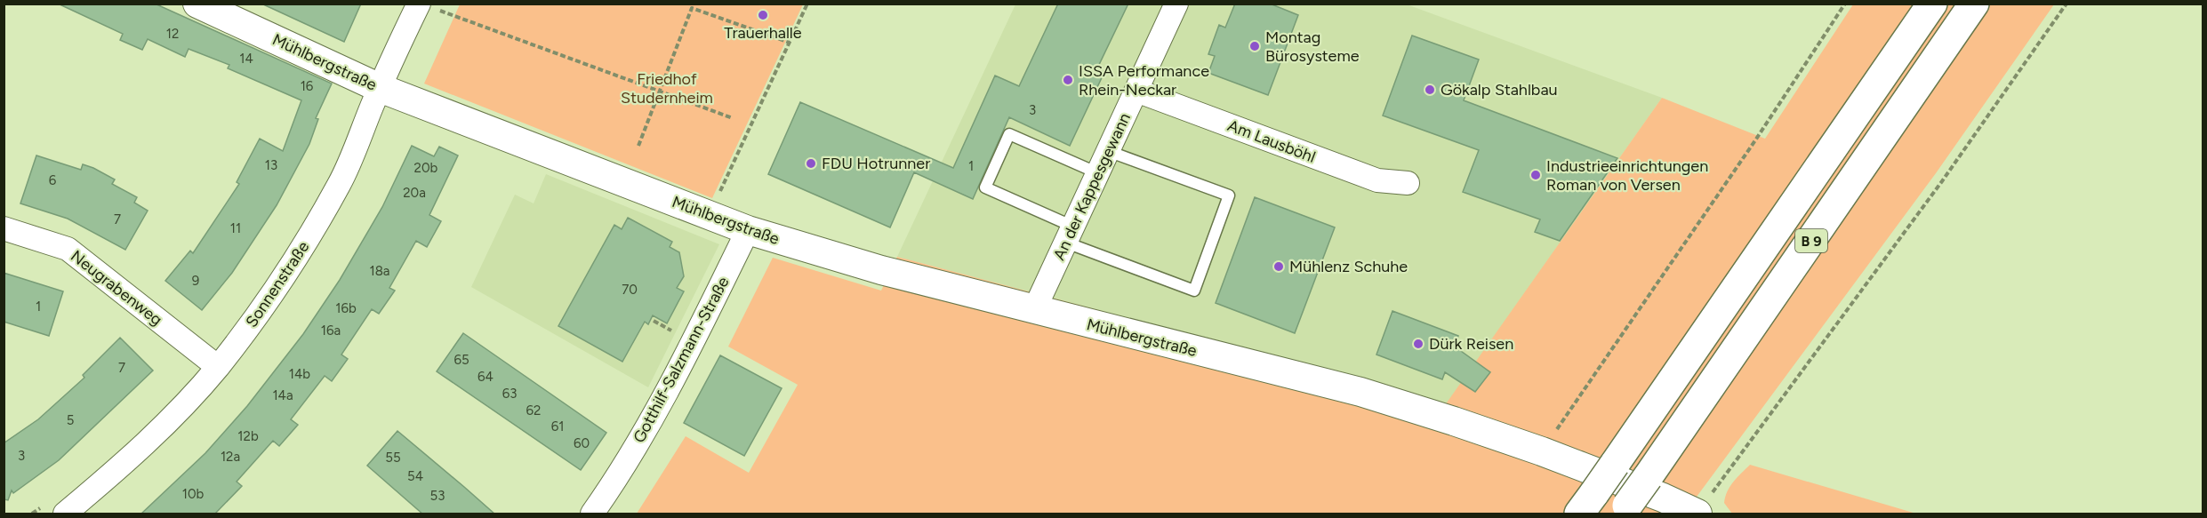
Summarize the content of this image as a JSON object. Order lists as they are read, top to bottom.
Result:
{
  "streets": {
    "highway": ["B 9"],
    "street": [
      "Mühlbergstraße",
      "Am Lausböhl",
      "An der Kappesgewann",
      "Sonnenstraße",
      "Neugrabenweg",
      "Gotthilf-Salzmann-Straße"
    ]
  },
  "crossings": [
    ["Mühlbergstraße", "An der Kappesgewann"],
    ["Mühlbergstraße", "Sonnenstraße"],
    ["Mühlbergstraße", "Gotthilf-Salzmann-Straße"],
    ["Am Lausböhl", "An der Kappesgewann"],
    ["Sonnenstraße", "Neugrabenweg"]
  ],
  "parks": ["Friedhof Studernheim"],
  "places": [
    "Trauerhalle",
    "Montag Bürosysteme",
    "ISSA Performance Rhein-Neckar",
    "Gökalp Stahlbau",
    "FDU Hotrunner",
    "Industrieeinrichtungen Roman von Versen",
    "Mühlenz Schuhe",
    "Dürk Reisen"
  ],
  "house_numbers": [
    "12",
    "14",
    "16",
    "3",
    "13",
    "1",
    "20b",
    "6",
    "20a",
    "7",
    "11",
    "18a",
    "9",
    "70",
    "1",
    "16b",
    "16a",
    "65",
    "7",
    "14b",
    "64",
    "63",
    "14a",
    "62",
    "5",
    "61",
    "12b",
    "60",
    "3",
    "12a",
    "55",
    "54",
    "10b",
    "53"
  ]
}
